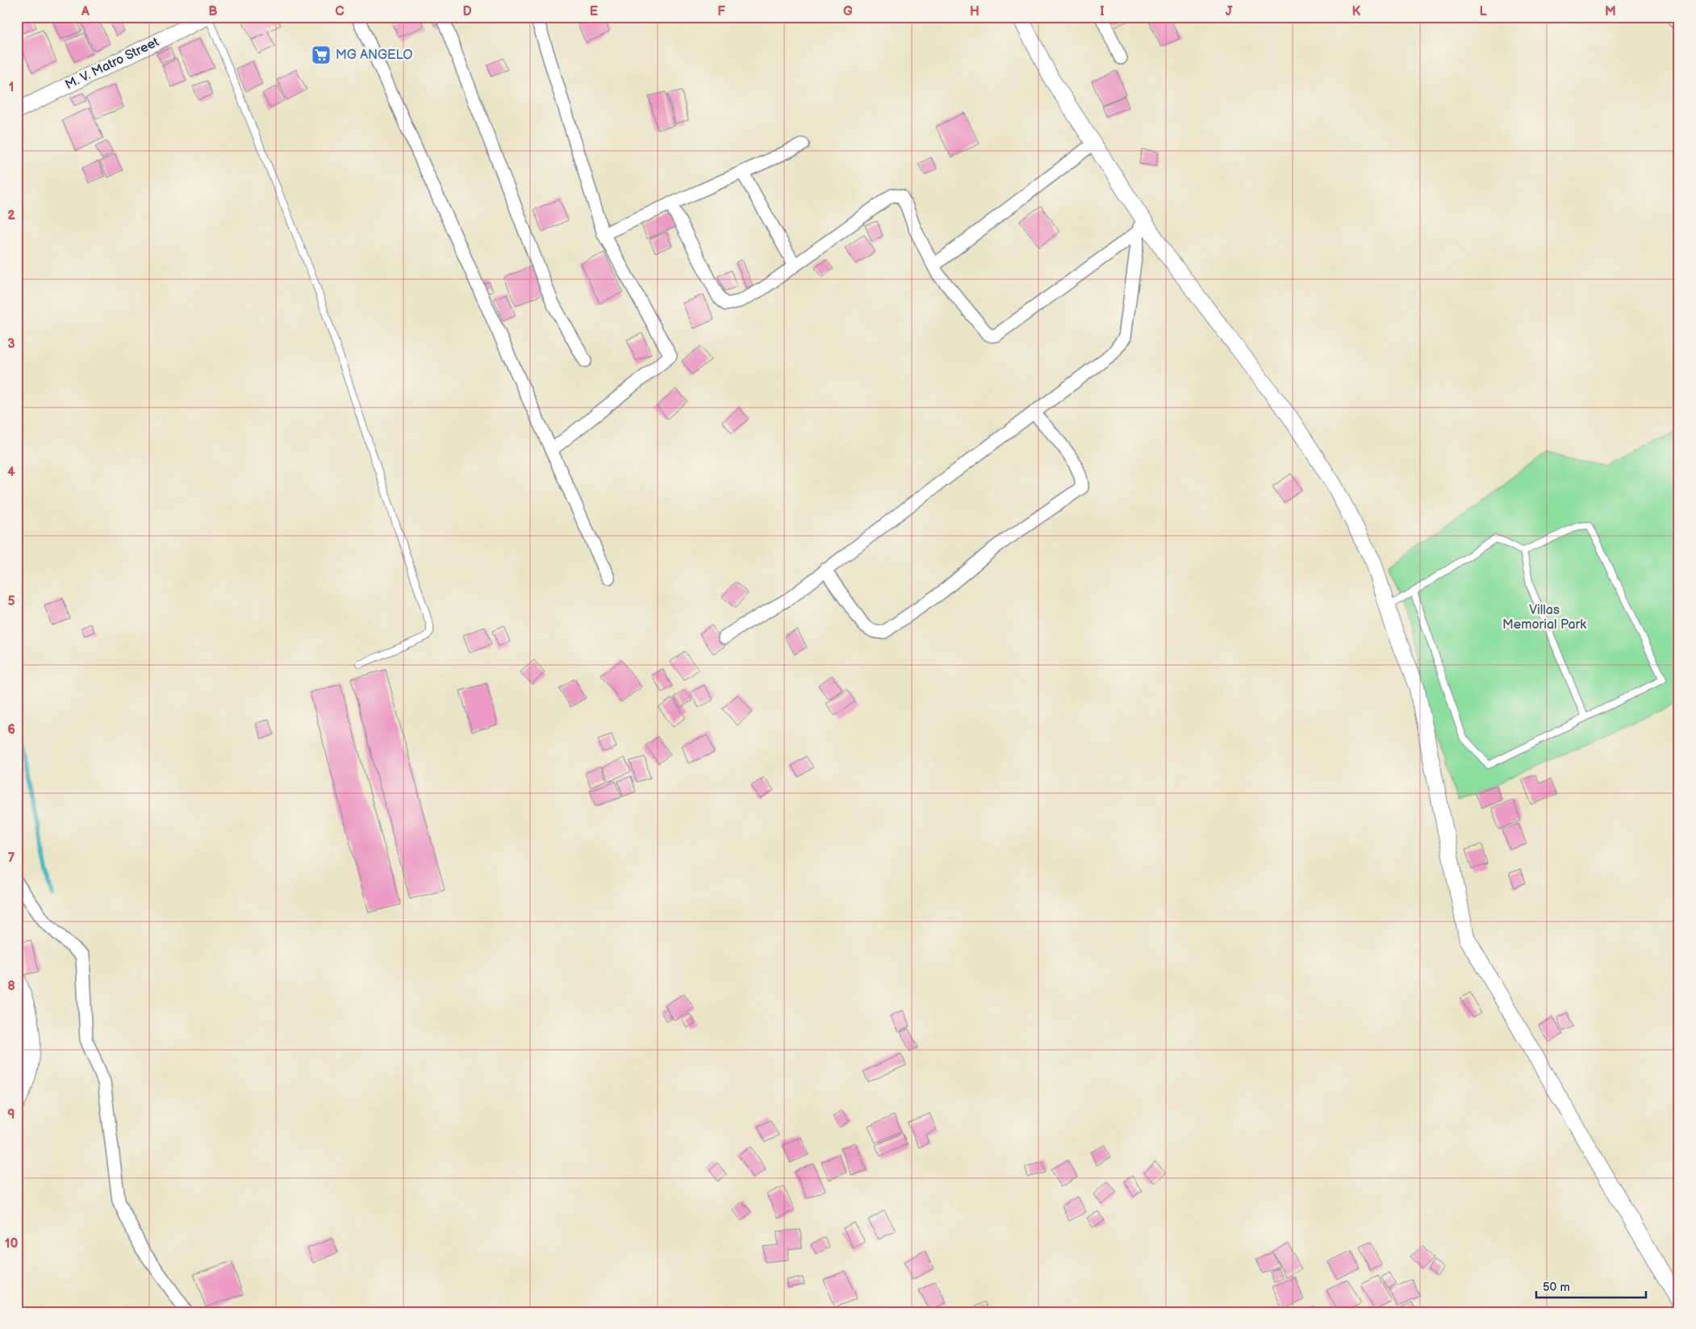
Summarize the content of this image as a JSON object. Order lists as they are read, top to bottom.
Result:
{
  "streets": {
    "street": ["M. V. Matro Street"]
  },
  "parks": ["Villas Memorial Park"],
  "places": {
    "supermarket": ["MG ANGELO"]
  },
  "scale_bar": "50 m",
  "grid": {
    "columns": [
      "A",
      "B",
      "C",
      "D",
      "E",
      "F",
      "G",
      "H",
      "I",
      "J",
      "K",
      "L",
      "M"
    ],
    "rows": [
      "1",
      "2",
      "3",
      "4",
      "5",
      "6",
      "7",
      "8",
      "9",
      "10"
    ]
  }
}
